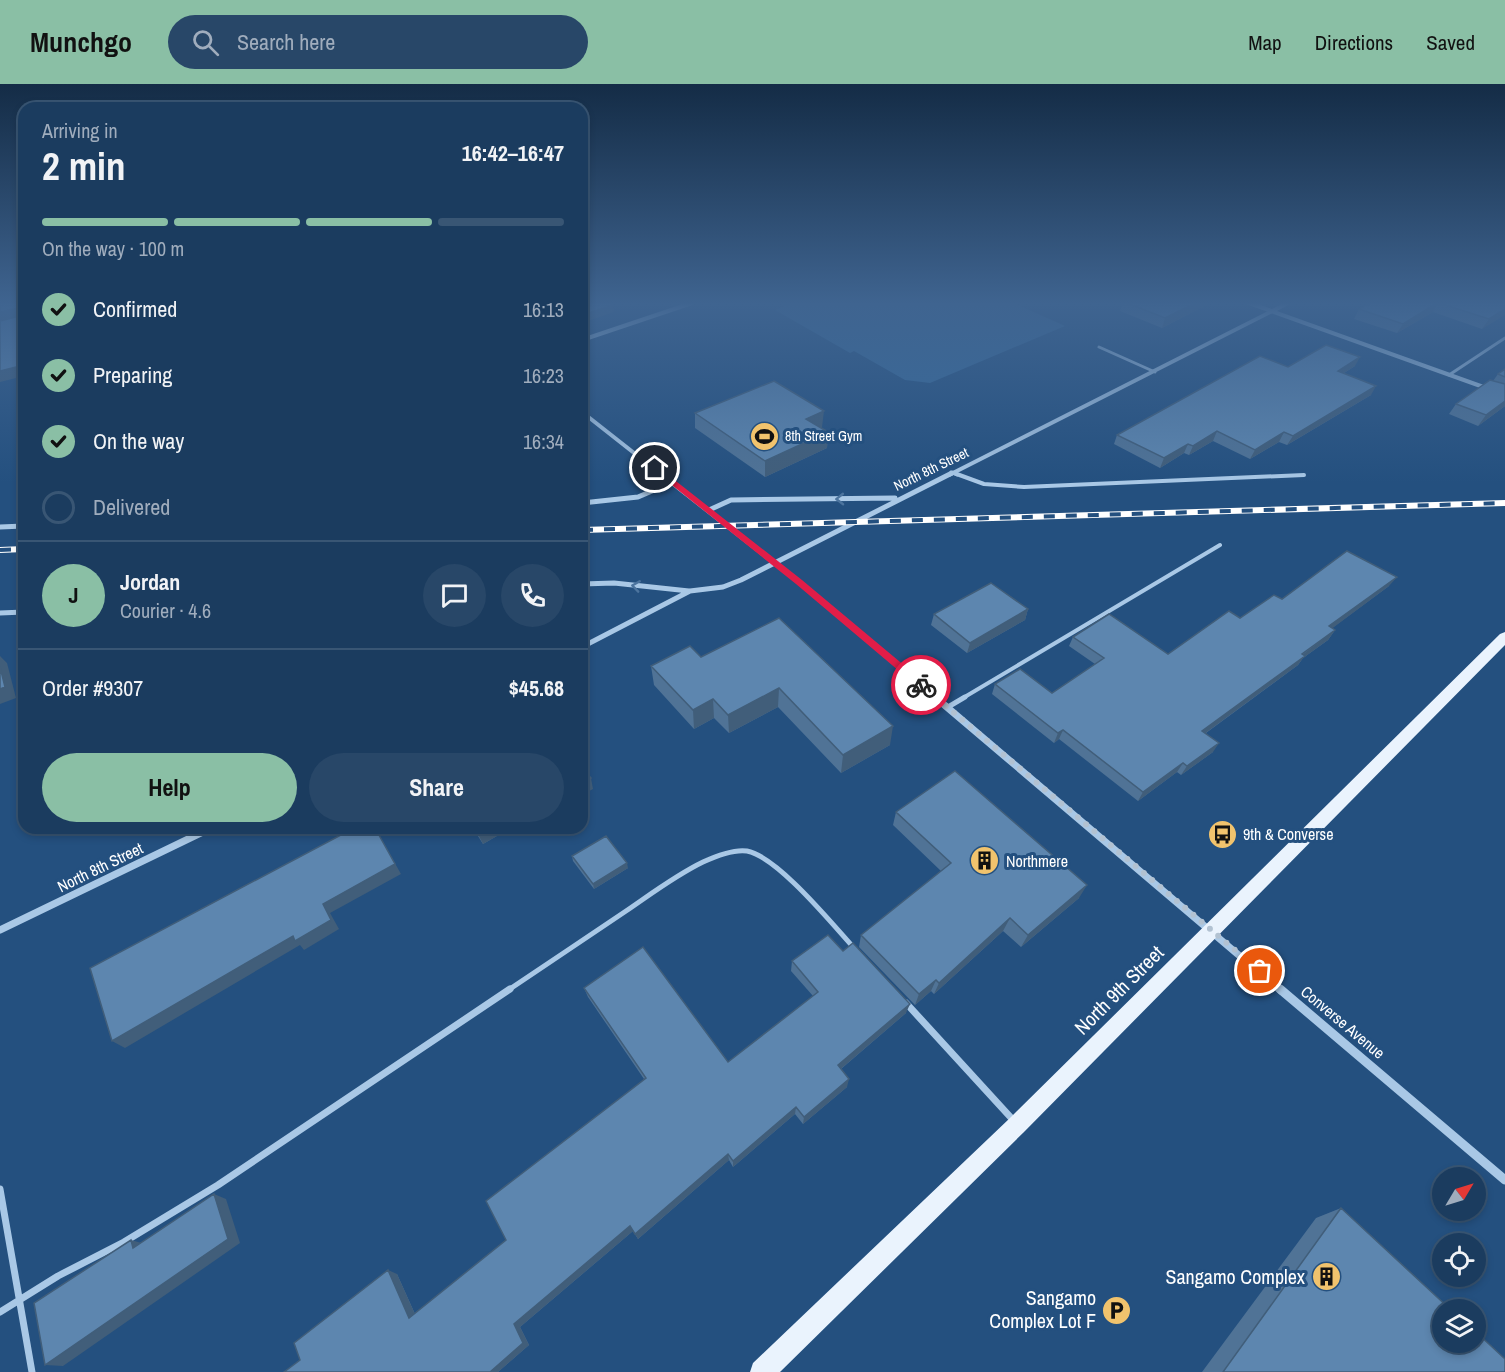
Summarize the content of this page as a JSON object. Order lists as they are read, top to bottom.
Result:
{
  "streets": {
    "main road": ["North 9th Street"],
    "street": ["North 8th Street", "Converse Avenue"]
  },
  "crossings": [
    ["North 8th Street", "Converse Avenue"],
    ["North 9th Street", "Converse Avenue"]
  ],
  "places": {
    "sports": ["8th Street Gym"],
    "bus stop": ["9th & Converse"],
    "building": ["Northmere", "Sangamo Complex"],
    "parking": ["Sangamo Complex Lot F"]
  },
  "north": "top right",
  "page": {
    "header": "Munchgo",
    "search": "Search here",
    "nav": ["Map", "Directions", "Saved"],
    "heading": ["2 min", "Arriving in", "16:42–16:47"],
    "panel": [
      "Jordan",
      "Courier · 4.6",
      "Order #9307",
      "$45.68"
    ],
    "bar": "On the way · 100 m",
    "list": [
      ["Confirmed", "16:13"],
      ["Preparing", "16:23"],
      ["On the way", "16:34"],
      "Delivered"
    ],
    "round": "J",
    "buttons": ["Help", "Share"]
  }
}
